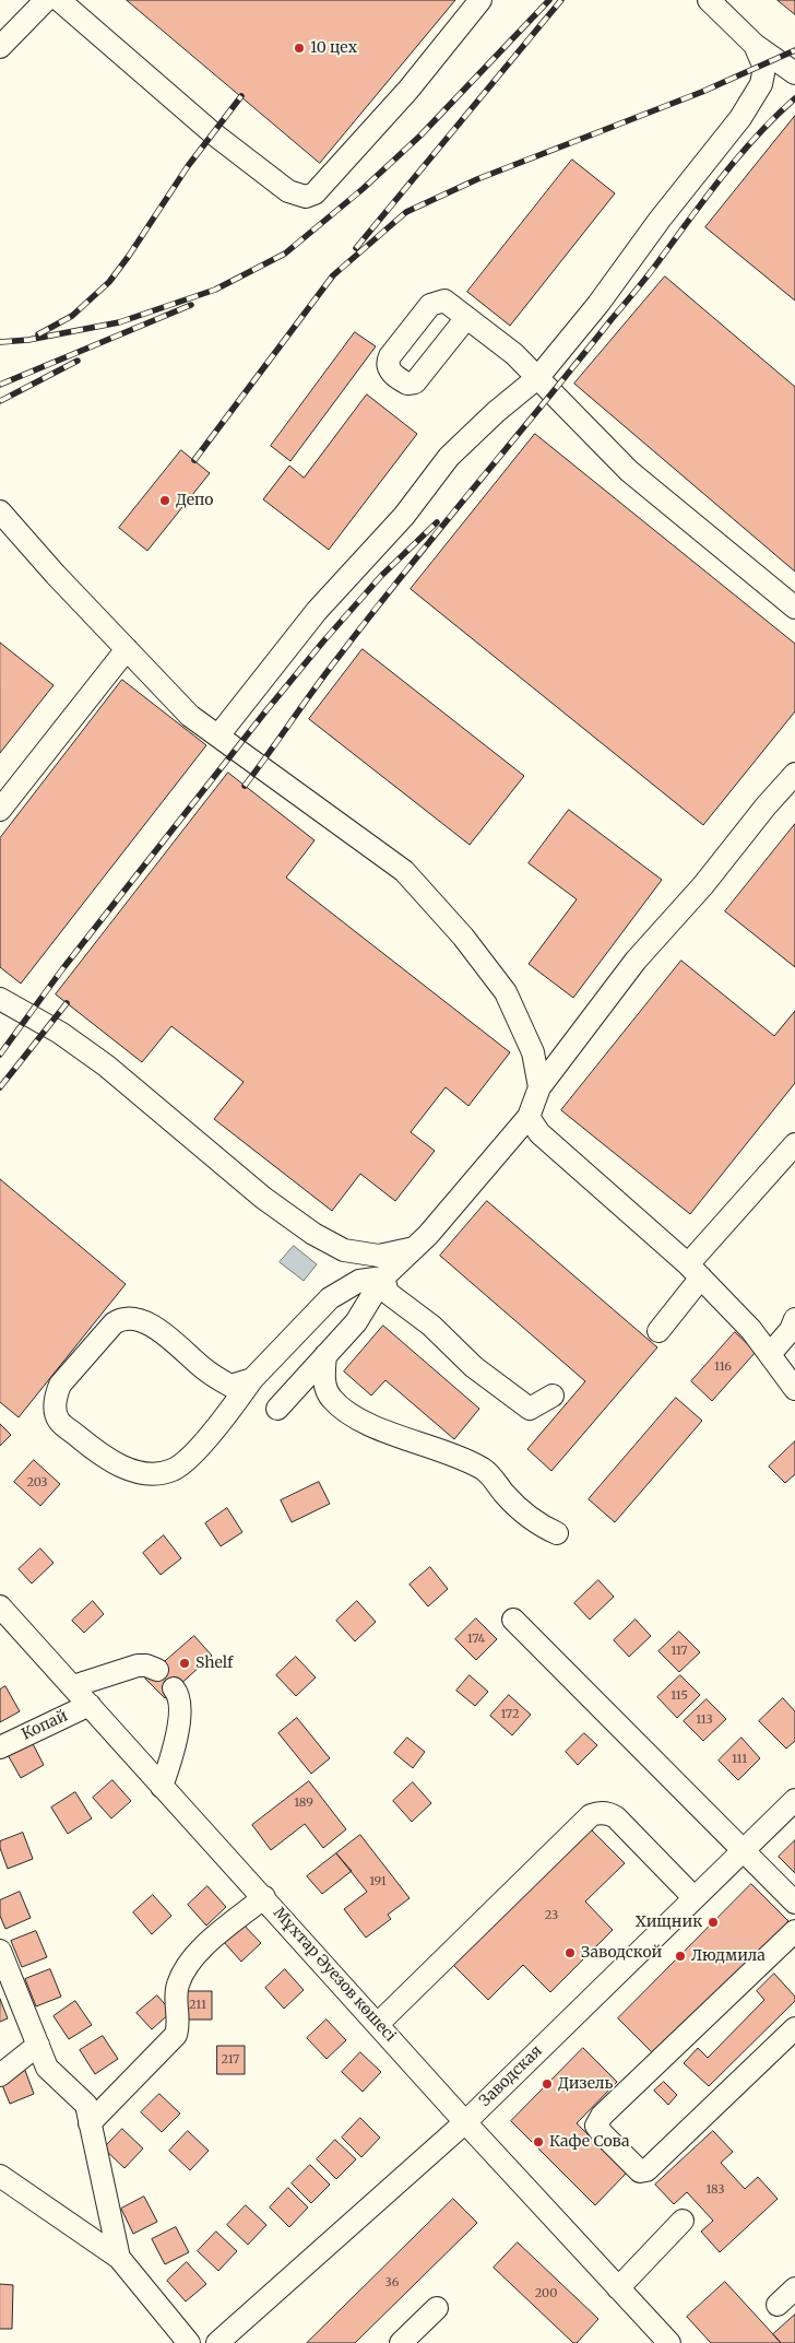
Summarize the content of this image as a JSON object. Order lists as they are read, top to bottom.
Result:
{
  "streets": {
    "street": ["Копай", "Мұхтар Әуезов көшесі", "Заводская"]
  },
  "crossings": [
    ["Копай", "Мұхтар Әуезов көшесі"],
    ["Мұхтар Әуезов көшесі", "Заводская"]
  ],
  "places": [
    "10 цех",
    "Депо",
    "Shelf",
    "Хищник",
    "Заводской",
    "Людмила",
    "Дизель",
    "Кафе Сова"
  ],
  "house_numbers": [
    "116",
    "203",
    "174",
    "117",
    "115",
    "172",
    "113",
    "111",
    "189",
    "191",
    "23",
    "211",
    "217",
    "183",
    "36",
    "200"
  ]
}
